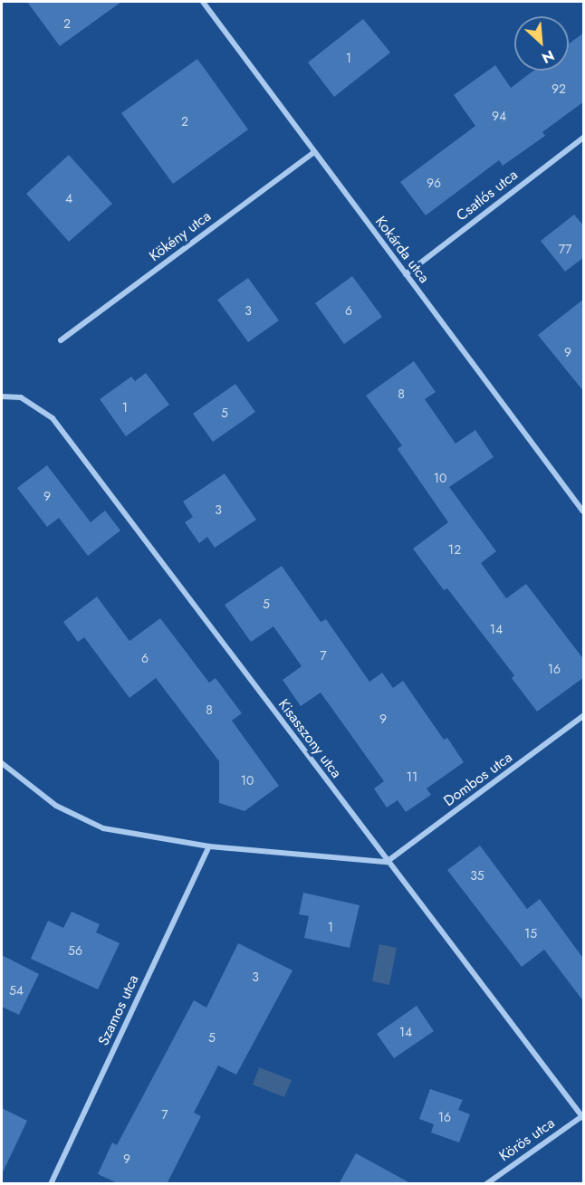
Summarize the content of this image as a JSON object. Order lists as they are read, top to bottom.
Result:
{
  "streets": {
    "street": [
      "Csatlós utca",
      "Kökény utca",
      "Kokárda utca",
      "Kisasszony utca",
      "Dombos utca",
      "Szamos utca",
      "Körös utca"
    ]
  },
  "crossings": [
    ["Csatlós utca", "Kokárda utca"],
    ["Kökény utca", "Kokárda utca"],
    ["Kisasszony utca", "Dombos utca"],
    ["Kisasszony utca", "Körös utca"]
  ],
  "house_numbers": [
    "2",
    "1",
    "92",
    "94",
    "2",
    "96",
    "4",
    "77",
    "3",
    "6",
    "9",
    "8",
    "1",
    "5",
    "10",
    "9",
    "3",
    "12",
    "5",
    "14",
    "7",
    "6",
    "16",
    "8",
    "9",
    "11",
    "10",
    "35",
    "1",
    "15",
    "56",
    "3",
    "54",
    "14",
    "5",
    "7",
    "16",
    "9"
  ],
  "north": "bottom right"
}
